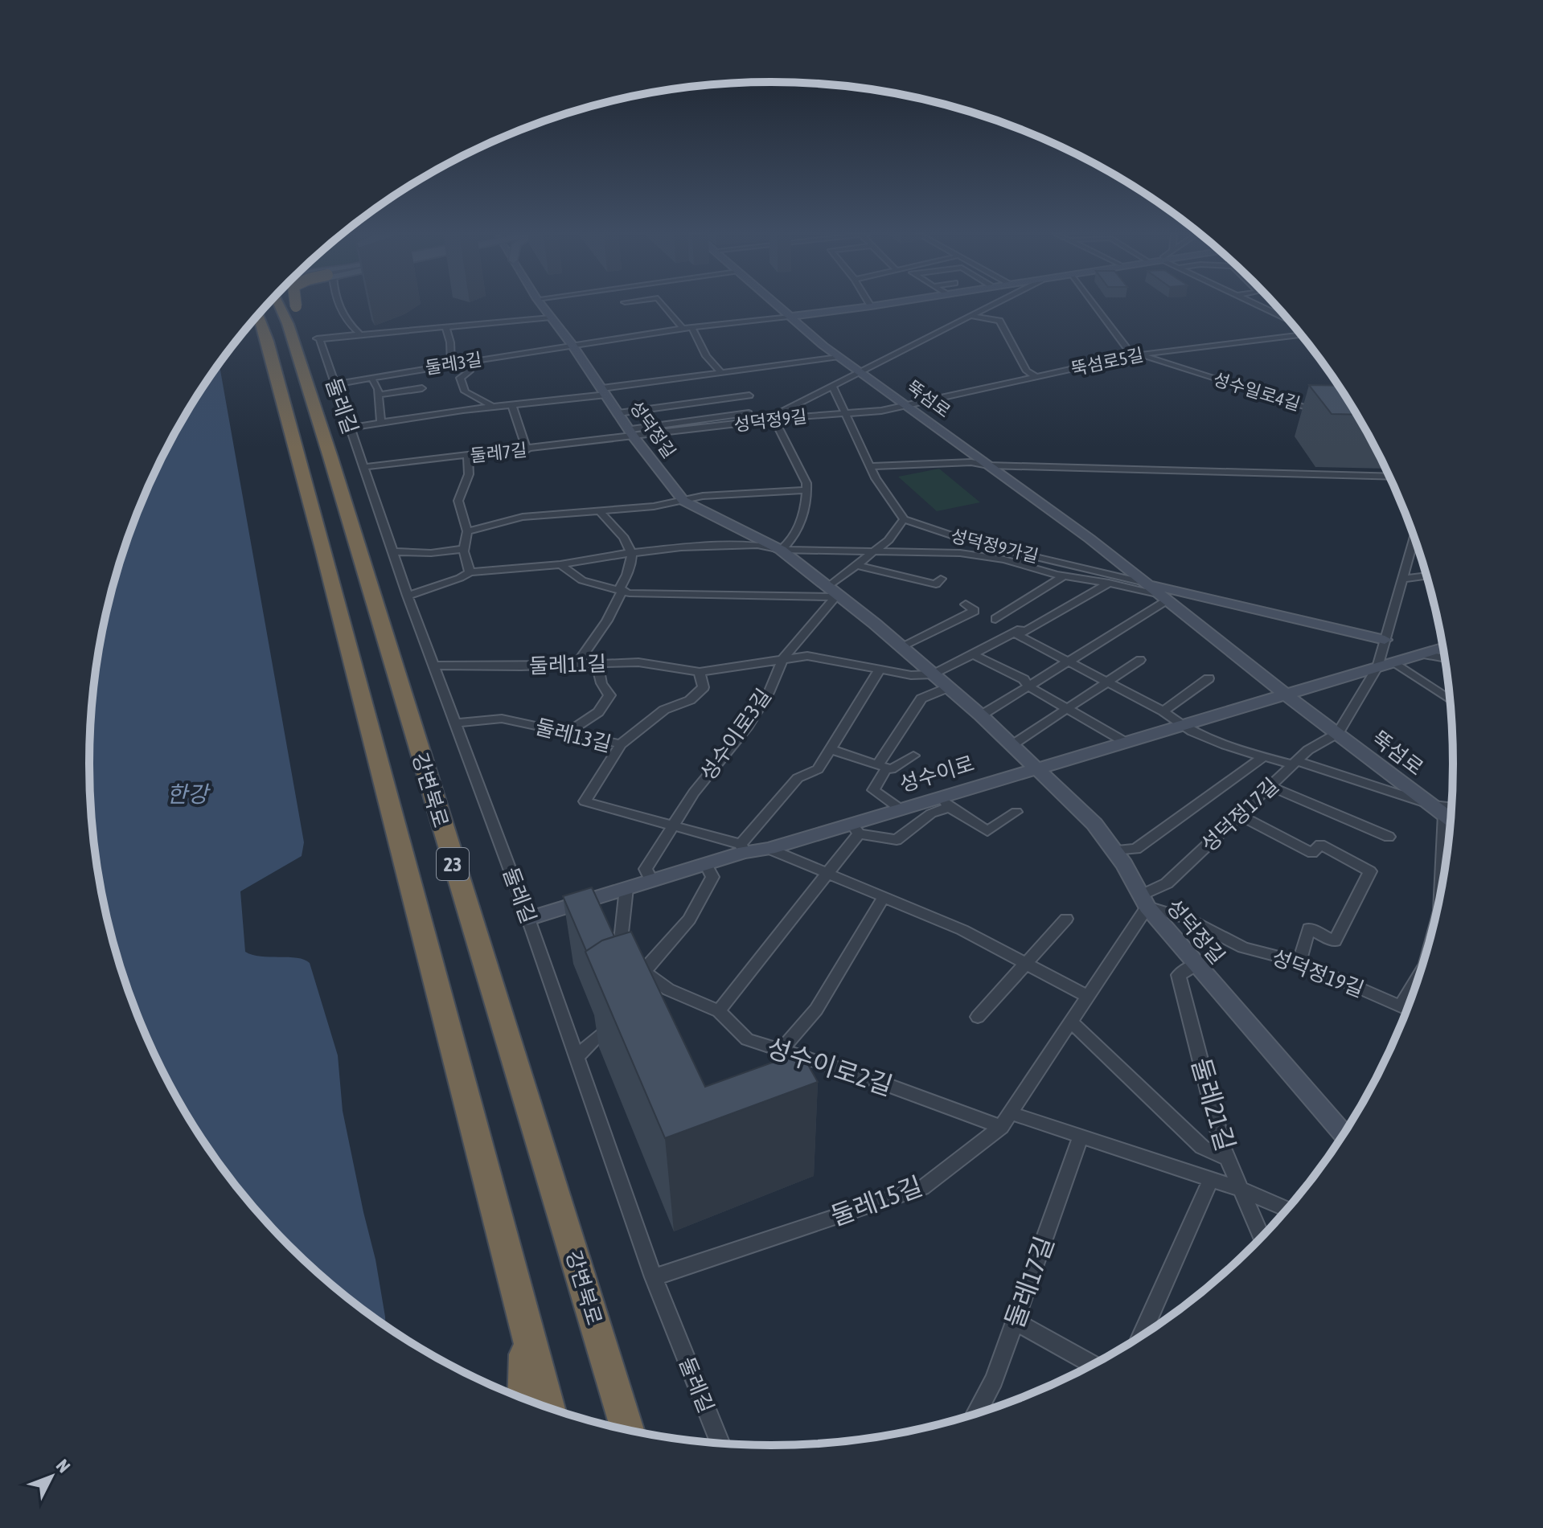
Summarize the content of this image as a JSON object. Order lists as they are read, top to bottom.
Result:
{
  "streets": {
    "highway": ["강변북로", "23"],
    "street": [
      "뚝섬로5길",
      "둘레3길",
      "성수일로4길",
      "뚝섬로",
      "둘레길",
      "성덕정9길",
      "성덕정길",
      "둘레7길",
      "성덕정9가길",
      "둘레11길",
      "성수이로3길",
      "둘레13길",
      "성수이로",
      "성덕정17길",
      "성덕정19길",
      "성수이로2길",
      "둘레21길",
      "둘레15길",
      "둘레17길"
    ]
  },
  "crossings": [
    ["뚝섬로5길", "성수일로4길"],
    ["뚝섬로5길", "뚝섬로"],
    ["뚝섬로5길", "성덕정9길"],
    ["둘레3길", "뚝섬로"],
    ["둘레3길", "둘레길"],
    ["둘레3길", "성덕정길"],
    ["뚝섬로", "성덕정9길"],
    ["뚝섬로", "성덕정9가길"],
    ["뚝섬로", "성수이로"],
    ["뚝섬로", "성덕정17길"],
    ["둘레길", "둘레7길"],
    ["둘레길", "둘레11길"],
    ["둘레길", "둘레13길"],
    ["둘레길", "성수이로"],
    ["둘레길", "둘레15길"],
    ["성덕정9길", "성덕정길"],
    ["성덕정9길", "둘레7길"],
    ["성덕정길", "둘레7길"],
    ["성덕정길", "둘레11길"],
    ["성덕정길", "성수이로3길"],
    ["성덕정길", "성수이로"],
    ["성덕정길", "성덕정17길"],
    ["성덕정길", "성덕정19길"],
    ["성덕정길", "둘레21길"],
    ["성덕정길", "둘레15길"],
    ["둘레11길", "성수이로3길"],
    ["성수이로3길", "둘레13길"],
    ["성수이로3길", "성수이로"],
    ["둘레13길", "성수이로"],
    ["강변북로", "23"],
    ["성덕정17길", "성덕정19길"],
    ["성덕정17길", "둘레15길"],
    ["성덕정19길", "둘레15길"],
    ["성수이로2길", "둘레15길"]
  ],
  "water": ["한강"],
  "north": "top right"
}
